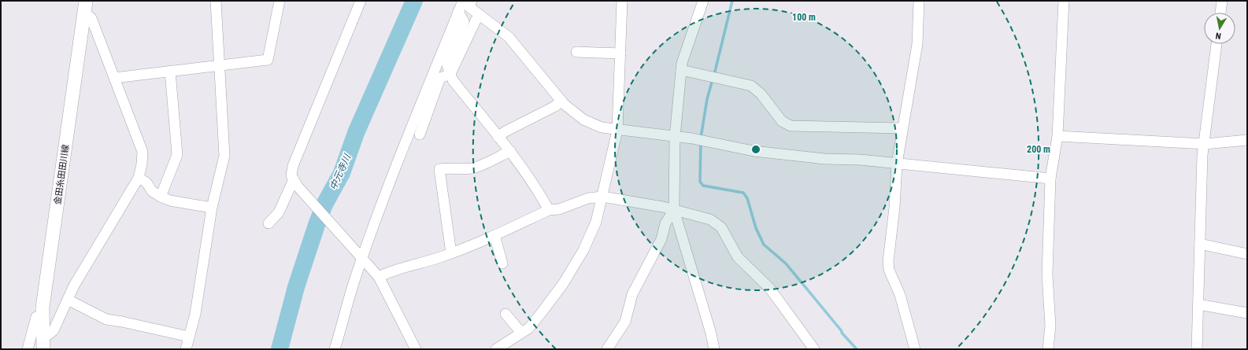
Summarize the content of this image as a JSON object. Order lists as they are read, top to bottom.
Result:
{
  "streets": {
    "main road": ["金田糸田田川線"]
  },
  "water": ["中元寺川"],
  "north": "bottom",
  "rings": ["100 m", "200 m"]
}
